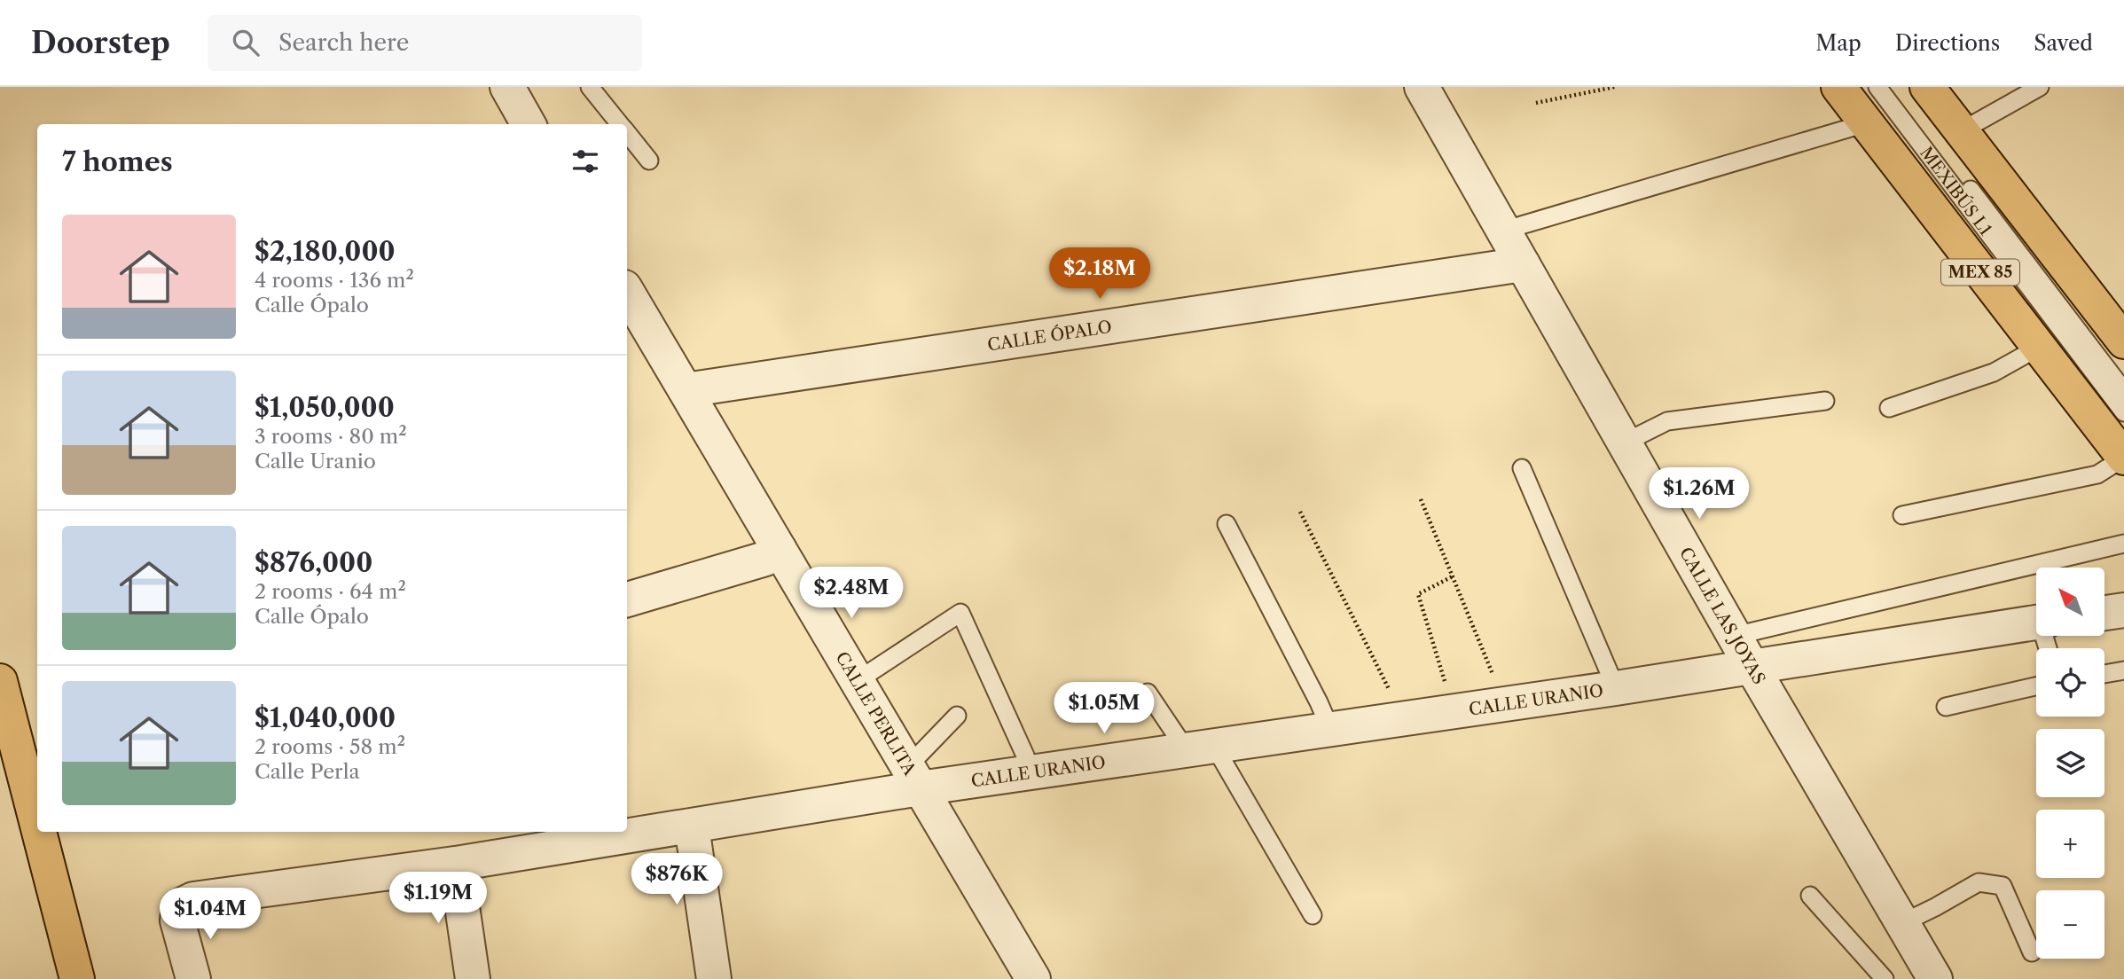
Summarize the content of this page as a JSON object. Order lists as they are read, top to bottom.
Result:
{
  "streets": {
    "main road": ["MEX 85"],
    "street": [
      "CALLE ÓPALO",
      "CALLE LAS JOYAS",
      "CALLE URANIO",
      "CALLE PERLITA"
    ],
    "lane": ["MEXIBÚS L1"]
  },
  "crossings": [
    ["CALLE ÓPALO", "CALLE LAS JOYAS"],
    ["CALLE ÓPALO", "CALLE PERLITA"],
    ["CALLE LAS JOYAS", "CALLE URANIO"],
    ["CALLE URANIO", "CALLE PERLITA"]
  ],
  "north": "top left",
  "page": {
    "header": "Doorstep",
    "search": "Search here",
    "nav": ["Map", "Directions", "Saved"],
    "heading": "7 homes",
    "list": [
      {
        "name": "$2,180,000",
        "note": "4 rooms · 136 m² · Calle Ópalo"
      },
      {
        "name": "$1,050,000",
        "note": "3 rooms · 80 m² · Calle Uranio"
      },
      {
        "name": "$876,000",
        "note": "2 rooms · 64 m² · Calle Ópalo"
      },
      {
        "name": "$1,040,000",
        "note": "2 rooms · 58 m² · Calle Perla"
      }
    ],
    "price": [
      "$2.18M",
      "$1.26M",
      "$2.48M",
      "$1.05M",
      "$876K",
      "$1.19M",
      "$1.04M"
    ],
    "map_buttons": ["+", "−"]
  }
}
